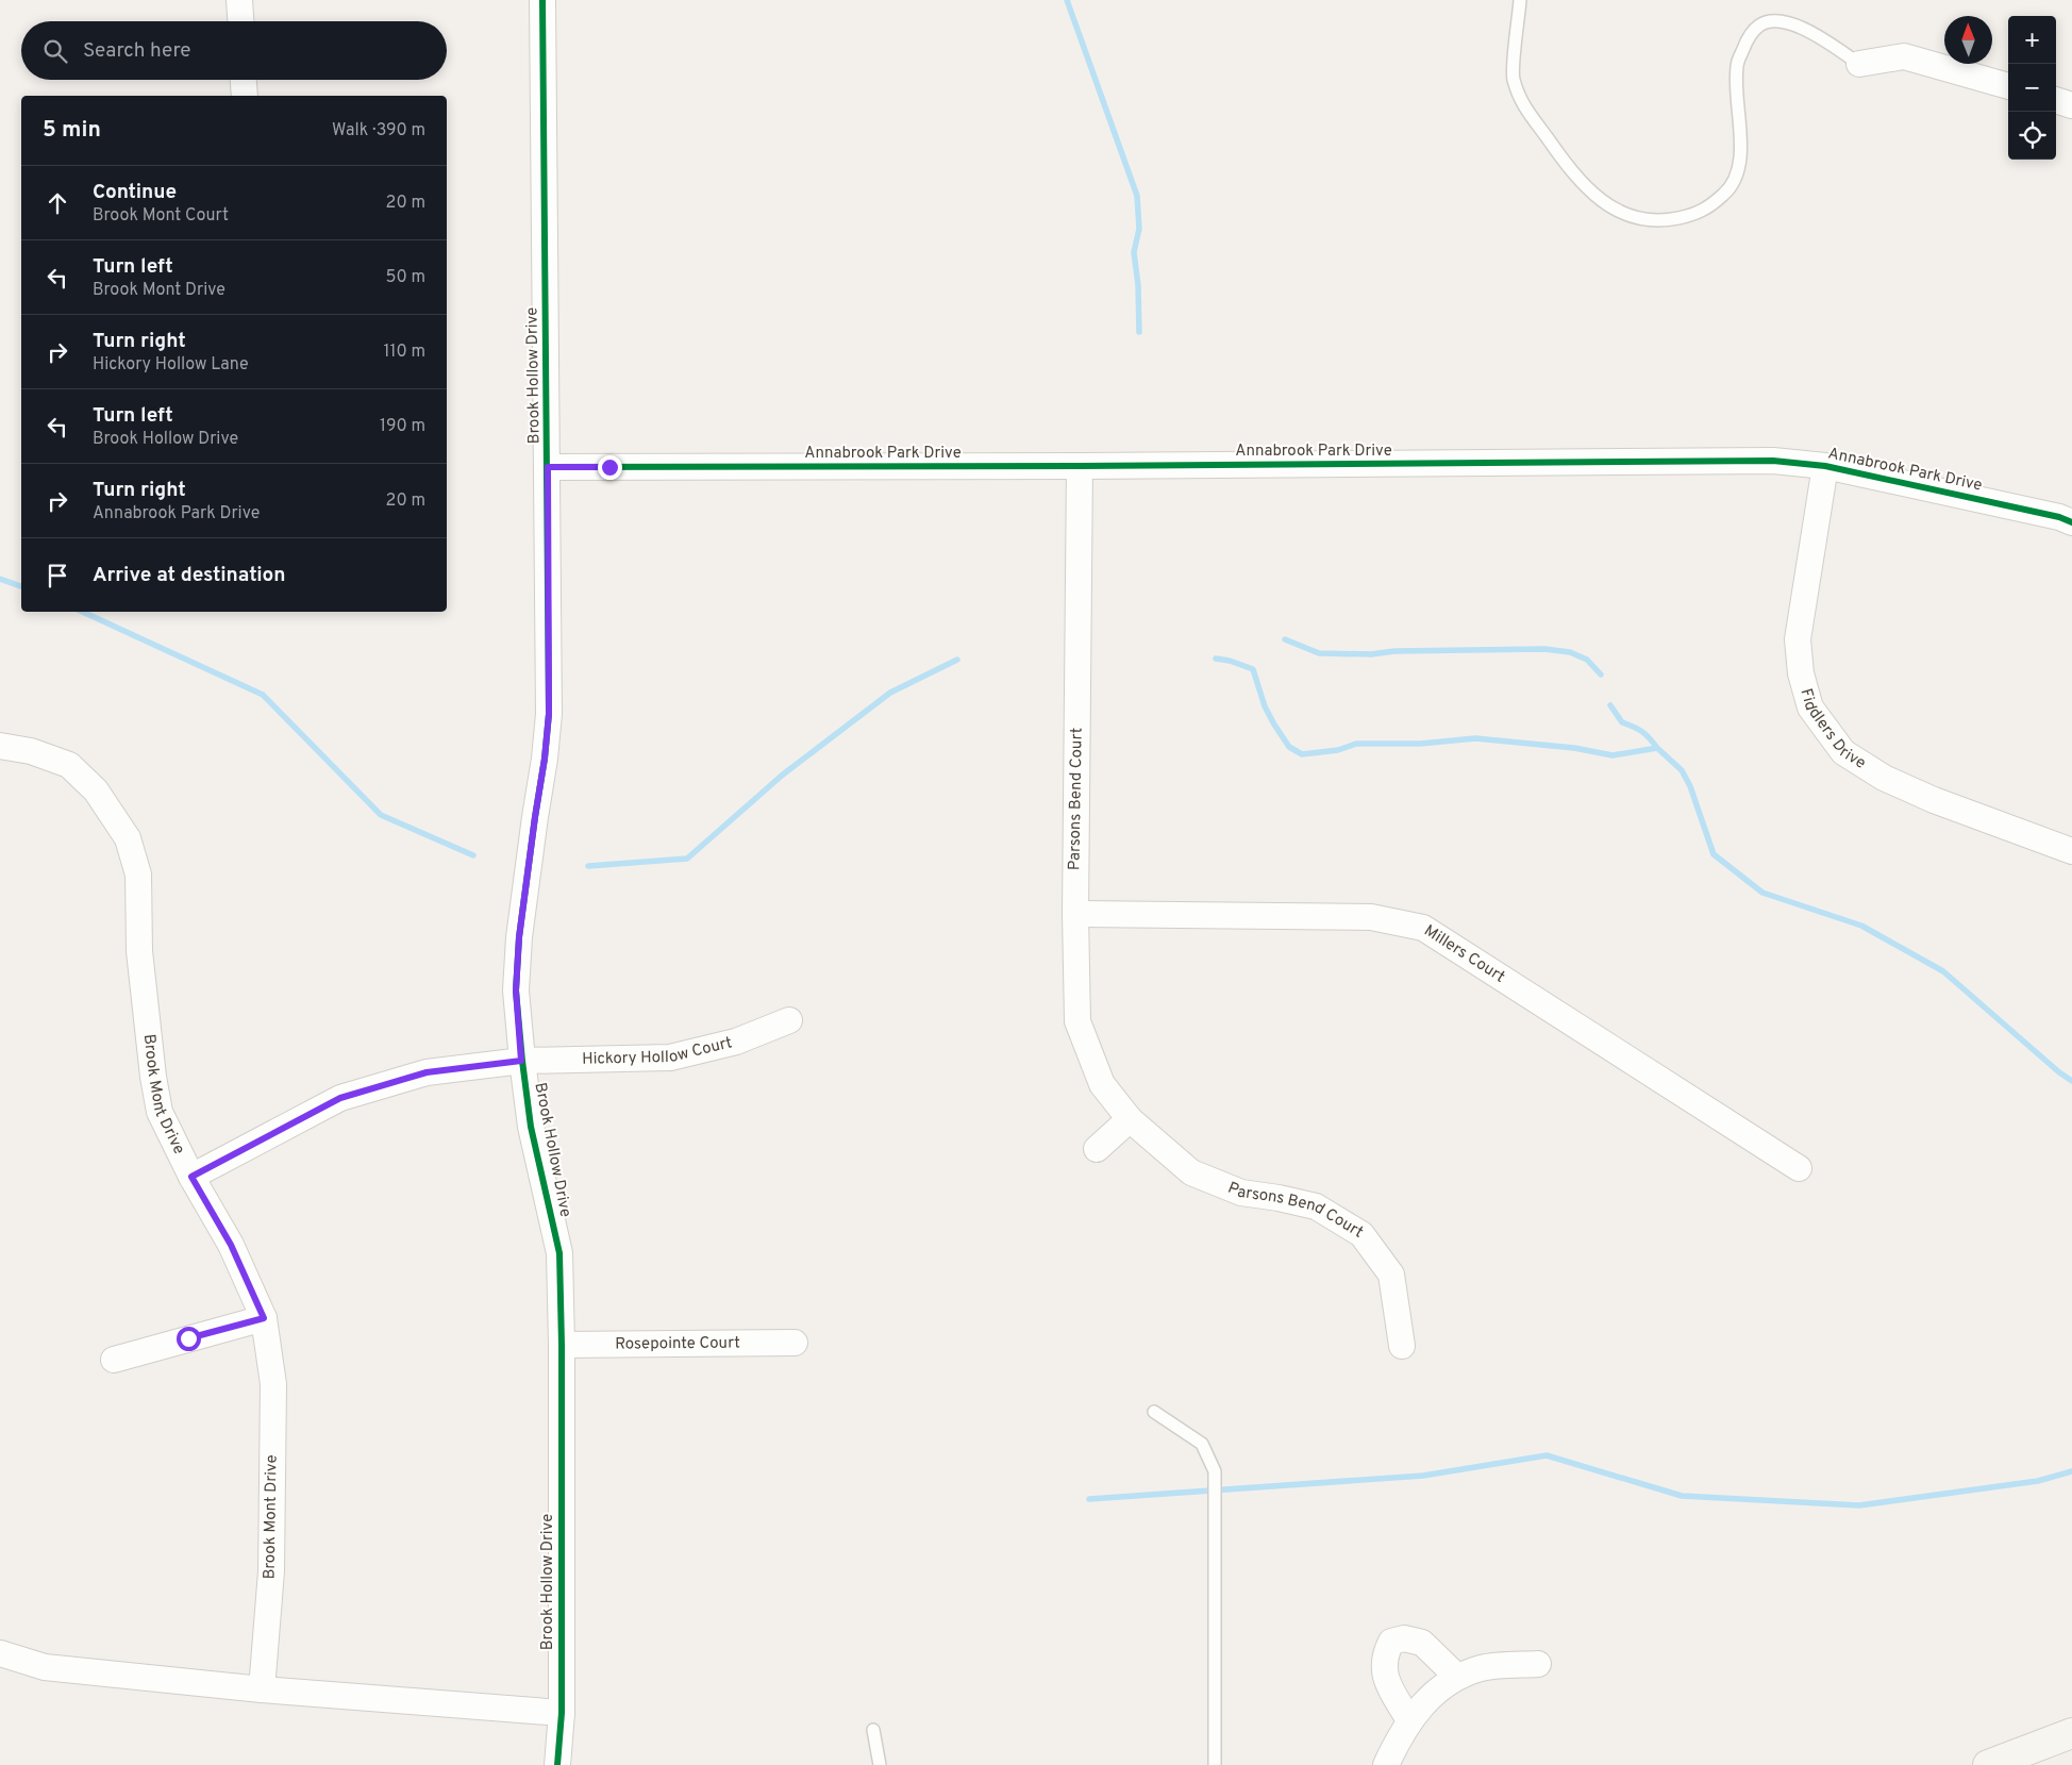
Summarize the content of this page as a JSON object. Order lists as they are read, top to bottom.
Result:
{
  "streets": {
    "street": [
      "Brook Hollow Drive",
      "Annabrook Park Drive",
      "Fiddlers Drive",
      "Parsons Bend Court",
      "Millers Court",
      "Hickory Hollow Court",
      "Brook Mont Drive",
      "Rosepointe Court"
    ]
  },
  "crossings": [
    ["Brook Hollow Drive", "Annabrook Park Drive"],
    ["Brook Hollow Drive", "Hickory Hollow Court"],
    ["Brook Hollow Drive", "Rosepointe Court"],
    ["Annabrook Park Drive", "Fiddlers Drive"],
    ["Annabrook Park Drive", "Parsons Bend Court"],
    ["Parsons Bend Court", "Millers Court"],
    ["Hickory Hollow Court", "Brook Mont Drive"]
  ],
  "north": "top",
  "page": {
    "map_buttons": ["+", "−"],
    "search": "Search here",
    "heading": ["5 min", "Walk · 390 m"],
    "list": [
      ["Continue", "Brook Mont Court", "20 m"],
      ["Turn left", "Brook Mont Drive", "50 m"],
      ["Turn right", "Hickory Hollow Lane", "110 m"],
      ["Turn left", "Brook Hollow Drive", "190 m"],
      ["Turn right", "Annabrook Park Drive", "20 m"],
      "Arrive at destination"
    ]
  }
}
